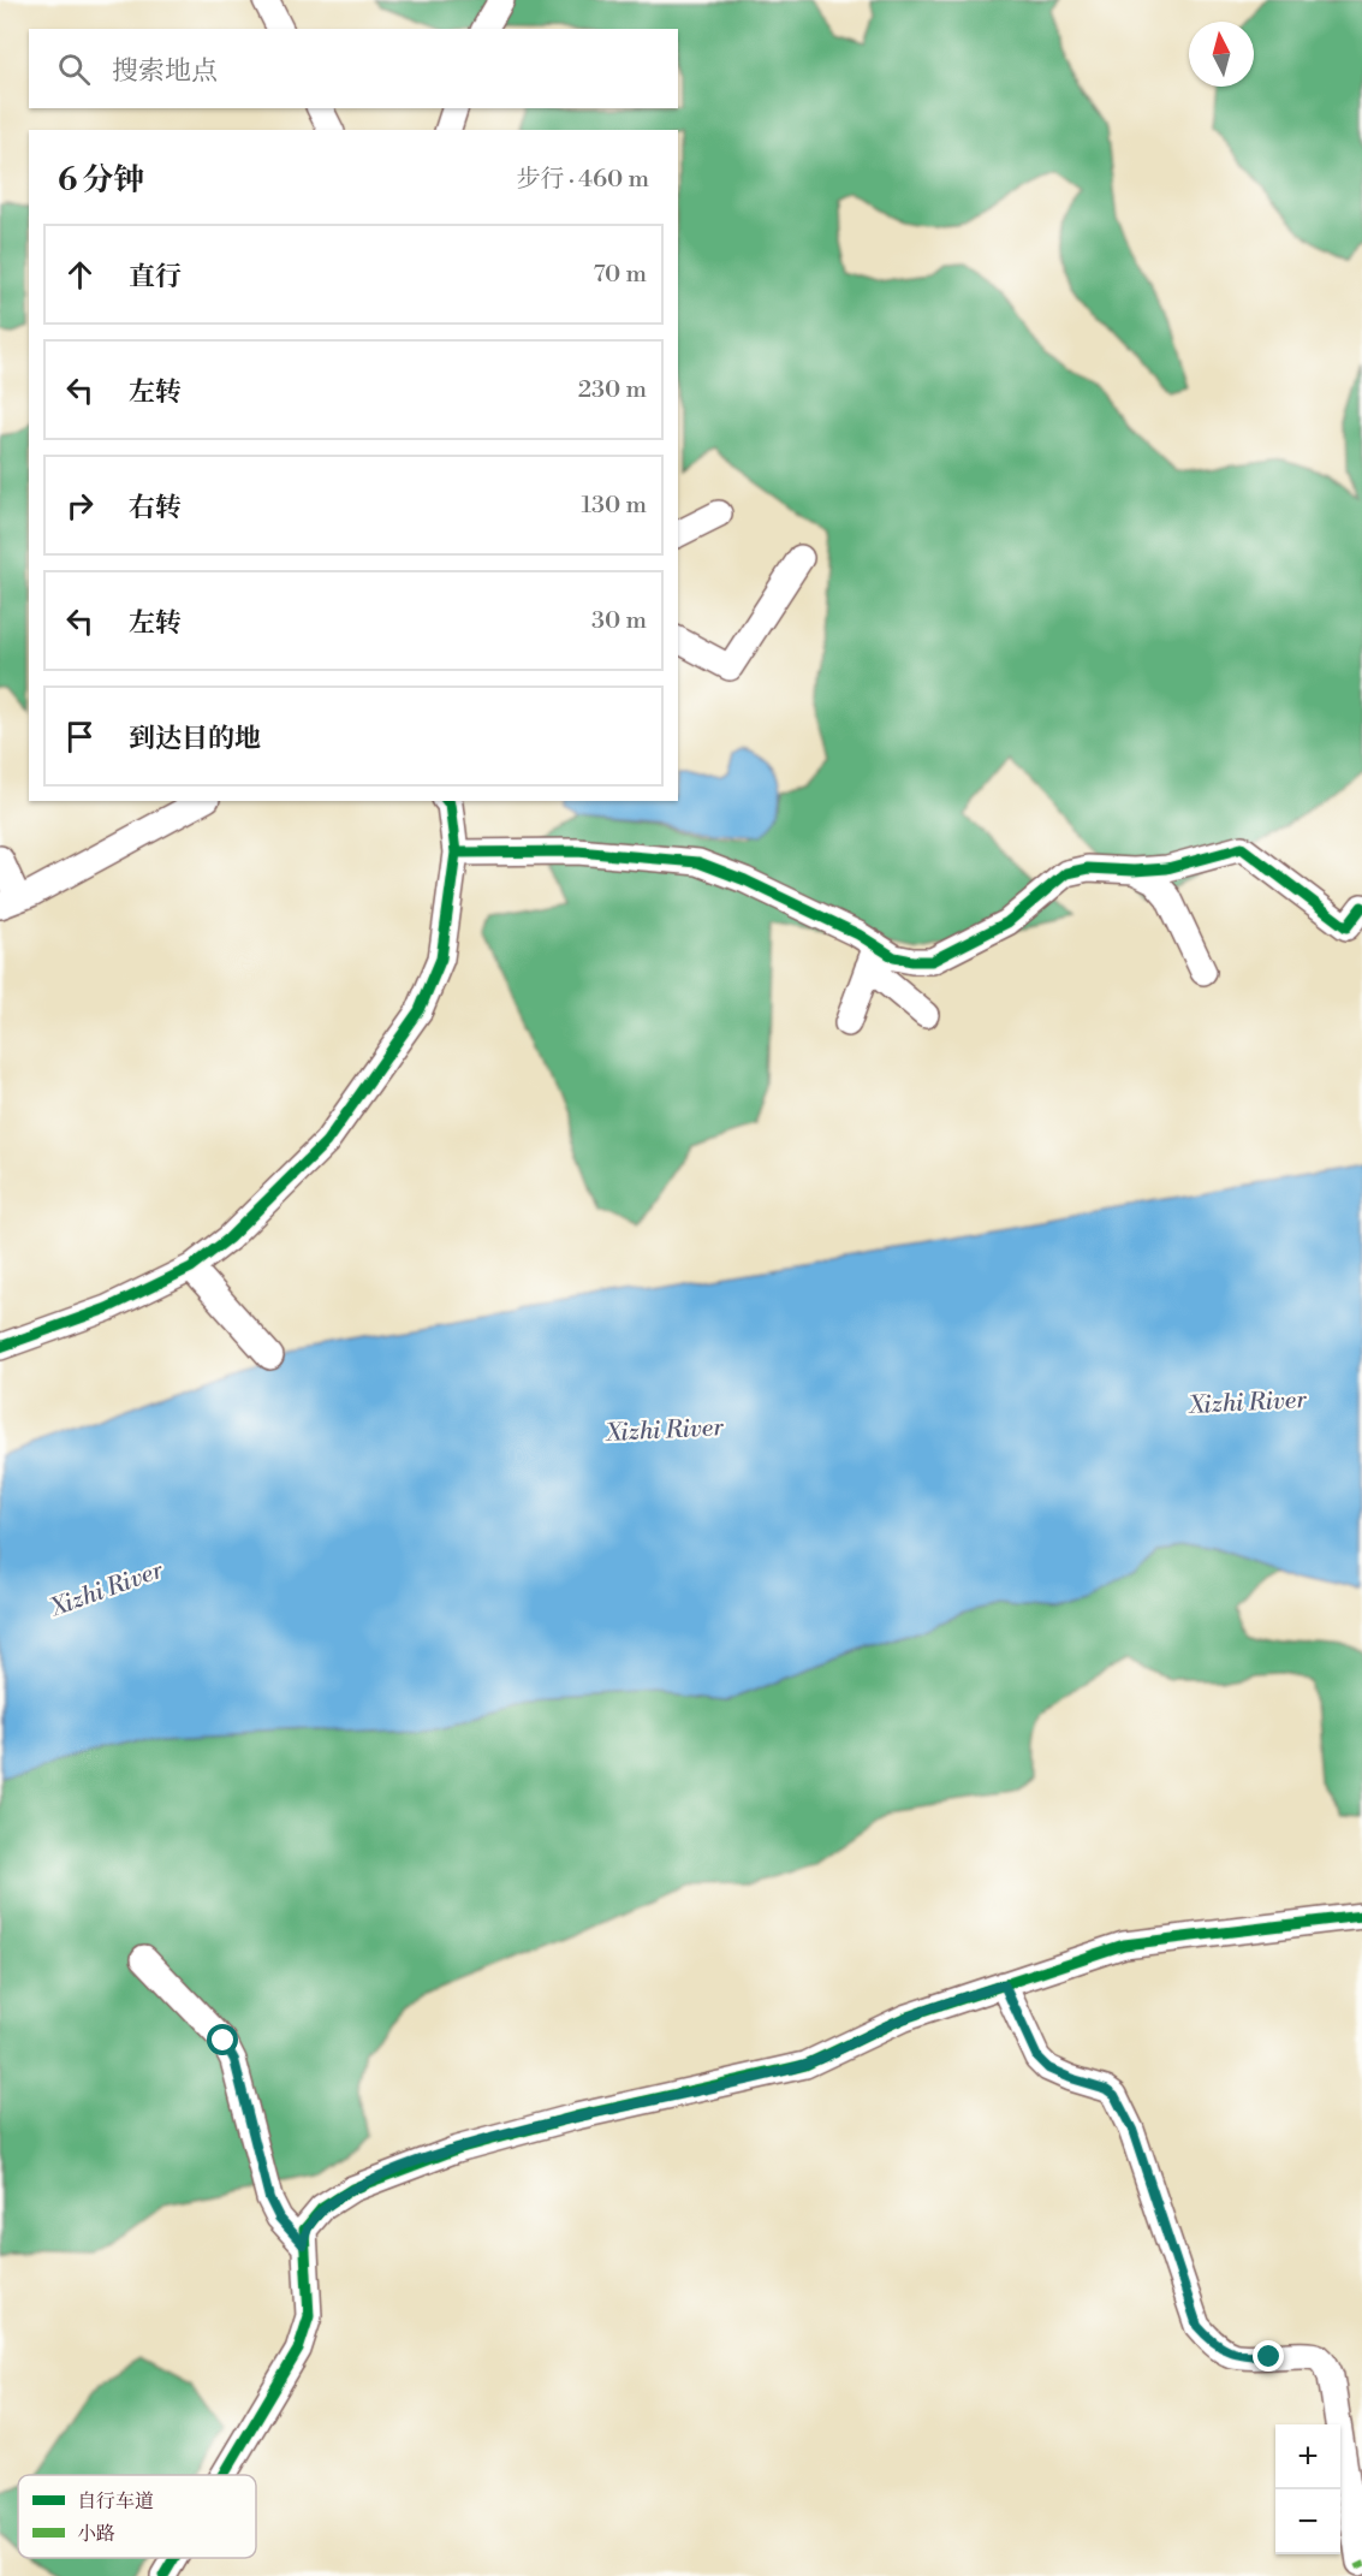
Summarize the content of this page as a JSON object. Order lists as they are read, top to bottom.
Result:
{
  "water": ["Xizhi River"],
  "legend": ["自行车道", "小路"],
  "north": "top",
  "page": {
    "search": "搜索地点",
    "heading": ["6 分钟", "步行 · 460 m"],
    "list": [
      ["直行", "70 m"],
      ["左转", "230 m"],
      ["右转", "130 m"],
      ["左转", "30 m"],
      "到达目的地"
    ],
    "map_buttons": ["+", "−"]
  }
}
